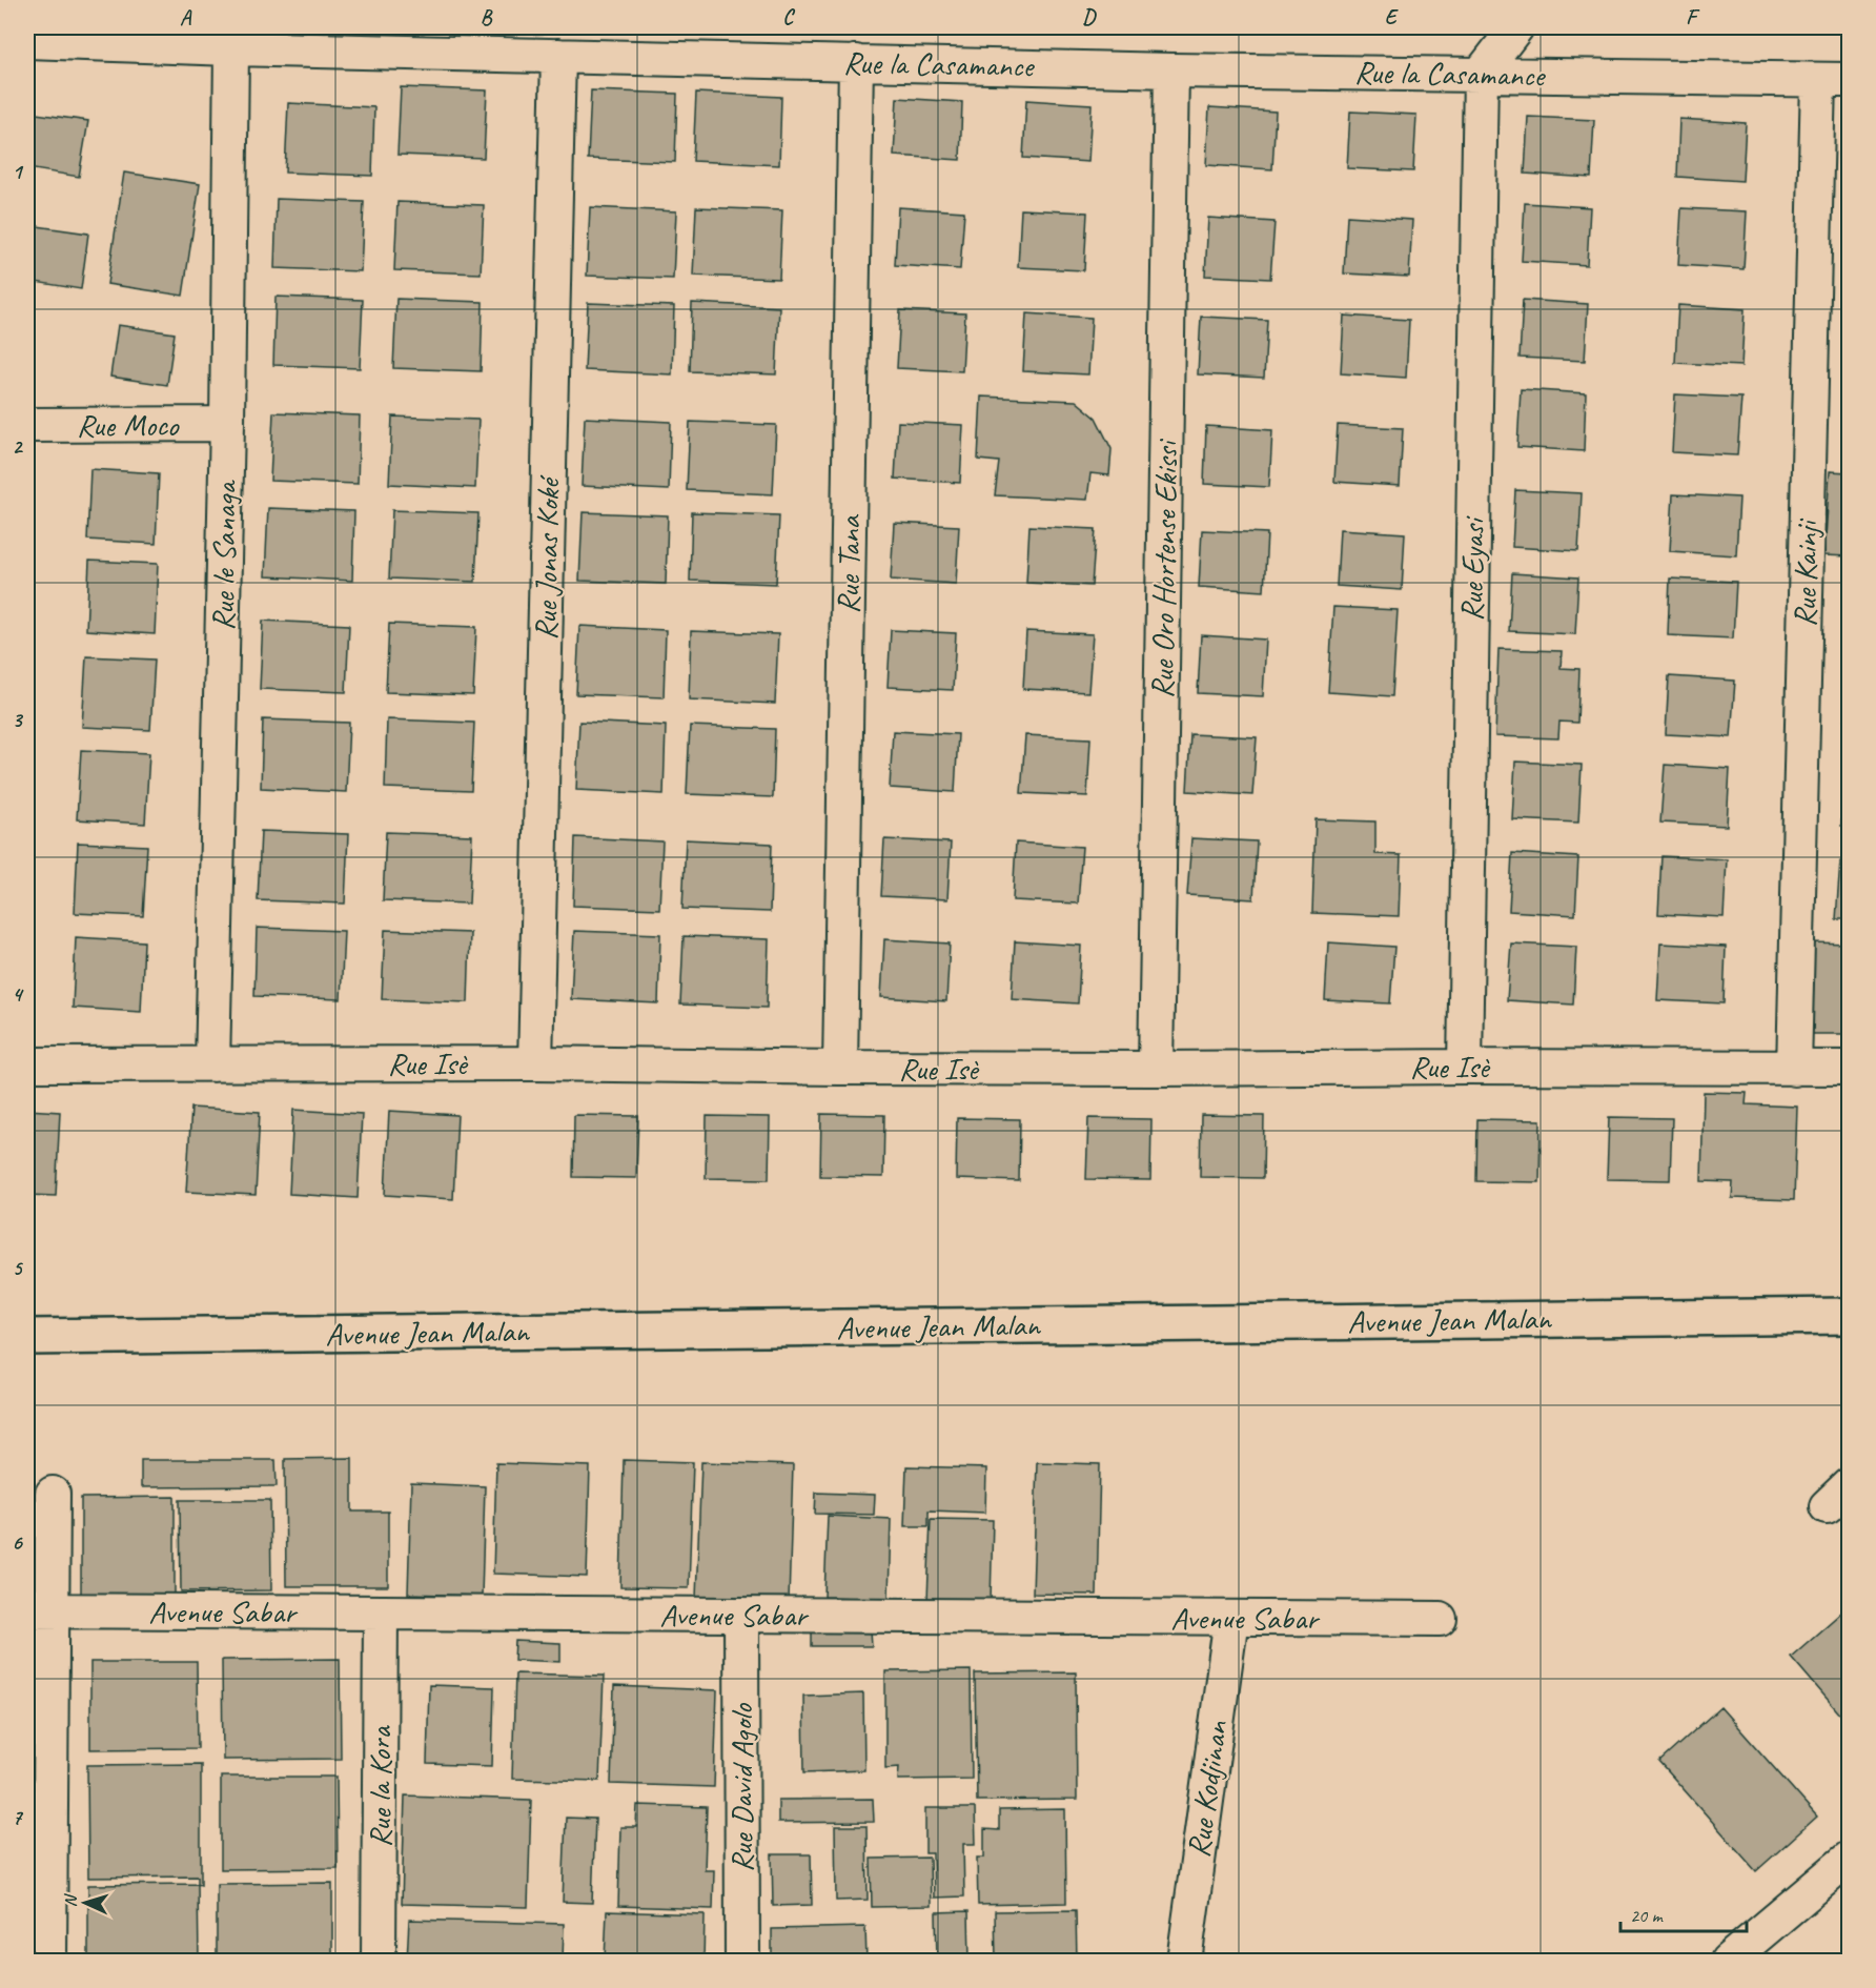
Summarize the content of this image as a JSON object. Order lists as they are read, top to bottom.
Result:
{
  "streets": {
    "main road": ["Avenue Jean Malan"],
    "street": [
      "Rue la Casamance",
      "Rue Moco",
      "Rue le Sanaga",
      "Rue Jonas Koké",
      "Rue Tana",
      "Rue Oro Hortense Ekissi",
      "Rue Eyasi",
      "Rue Kainji",
      "Rue Isè",
      "Avenue Sabar",
      "Rue la Kora",
      "Rue David Agolo",
      "Rue Kodjinan"
    ]
  },
  "crossings": [
    ["Rue la Casamance", "Rue le Sanaga"],
    ["Rue la Casamance", "Rue Jonas Koké"],
    ["Rue la Casamance", "Rue Tana"],
    ["Rue la Casamance", "Rue Oro Hortense Ekissi"],
    ["Rue la Casamance", "Rue Eyasi"],
    ["Rue la Casamance", "Rue Kainji"],
    ["Rue Moco", "Rue le Sanaga"],
    ["Rue le Sanaga", "Rue Isè"],
    ["Rue Jonas Koké", "Rue Isè"],
    ["Rue Tana", "Rue Isè"],
    ["Rue Oro Hortense Ekissi", "Rue Isè"],
    ["Rue Eyasi", "Rue Isè"],
    ["Rue Kainji", "Rue Isè"],
    ["Avenue Sabar", "Rue la Kora"],
    ["Avenue Sabar", "Rue David Agolo"],
    ["Avenue Sabar", "Rue Kodjinan"]
  ],
  "scale_bar": "20 m",
  "north": "left",
  "grid": {
    "columns": [
      "A",
      "B",
      "C",
      "D",
      "E",
      "F"
    ],
    "rows": [
      "1",
      "2",
      "3",
      "4",
      "5",
      "6",
      "7"
    ]
  }
}
